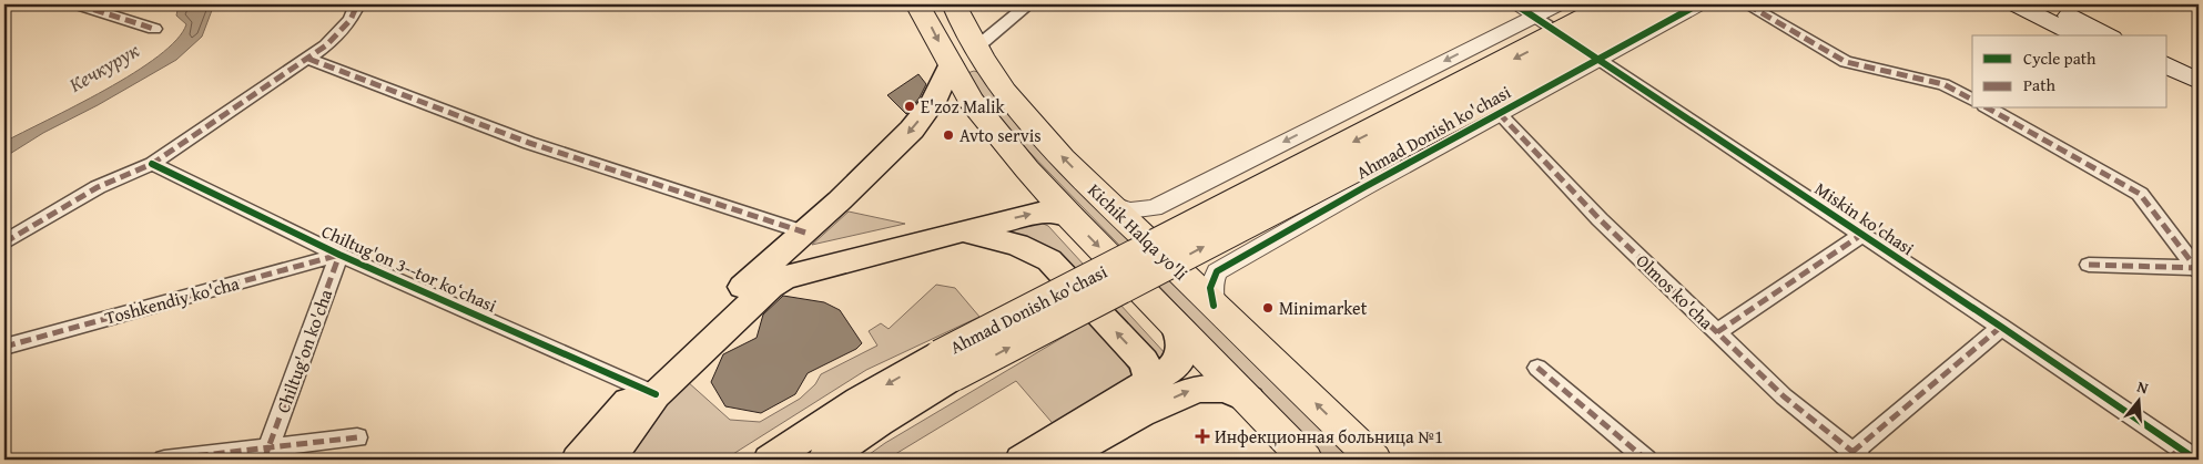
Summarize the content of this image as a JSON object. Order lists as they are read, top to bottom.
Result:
{
  "streets": {
    "highway": ["Kichik Halqa yo'li"],
    "main road": ["Ahmad Donish ko'chasi"],
    "street": [
      "Miskin ko'chasi",
      "Chiltug'on 3--tor koʻchasi",
      "Olmos ko'cha",
      "Toshkendiy ko'cha",
      "Chiltug'on ko'cha"
    ]
  },
  "crossings": [
    ["Ahmad Donish ko'chasi", "Miskin ko'chasi"],
    ["Ahmad Donish ko'chasi", "Kichik Halqa yo'li"],
    ["Ahmad Donish ko'chasi", "Olmos ko'cha"],
    ["Chiltug'on 3--tor koʻchasi", "Toshkendiy ko'cha"],
    ["Chiltug'on 3--tor koʻchasi", "Chiltug'on ko'cha"],
    ["Toshkendiy ko'cha", "Chiltug'on ko'cha"]
  ],
  "water": ["Кечкурук"],
  "places": {
    "other": ["E'zoz Malik", "Avto servis", "Minimarket"],
    "health": ["Инфекционная больница №1"]
  },
  "legend": ["Cycle path", "Path"],
  "north": "top"
}
